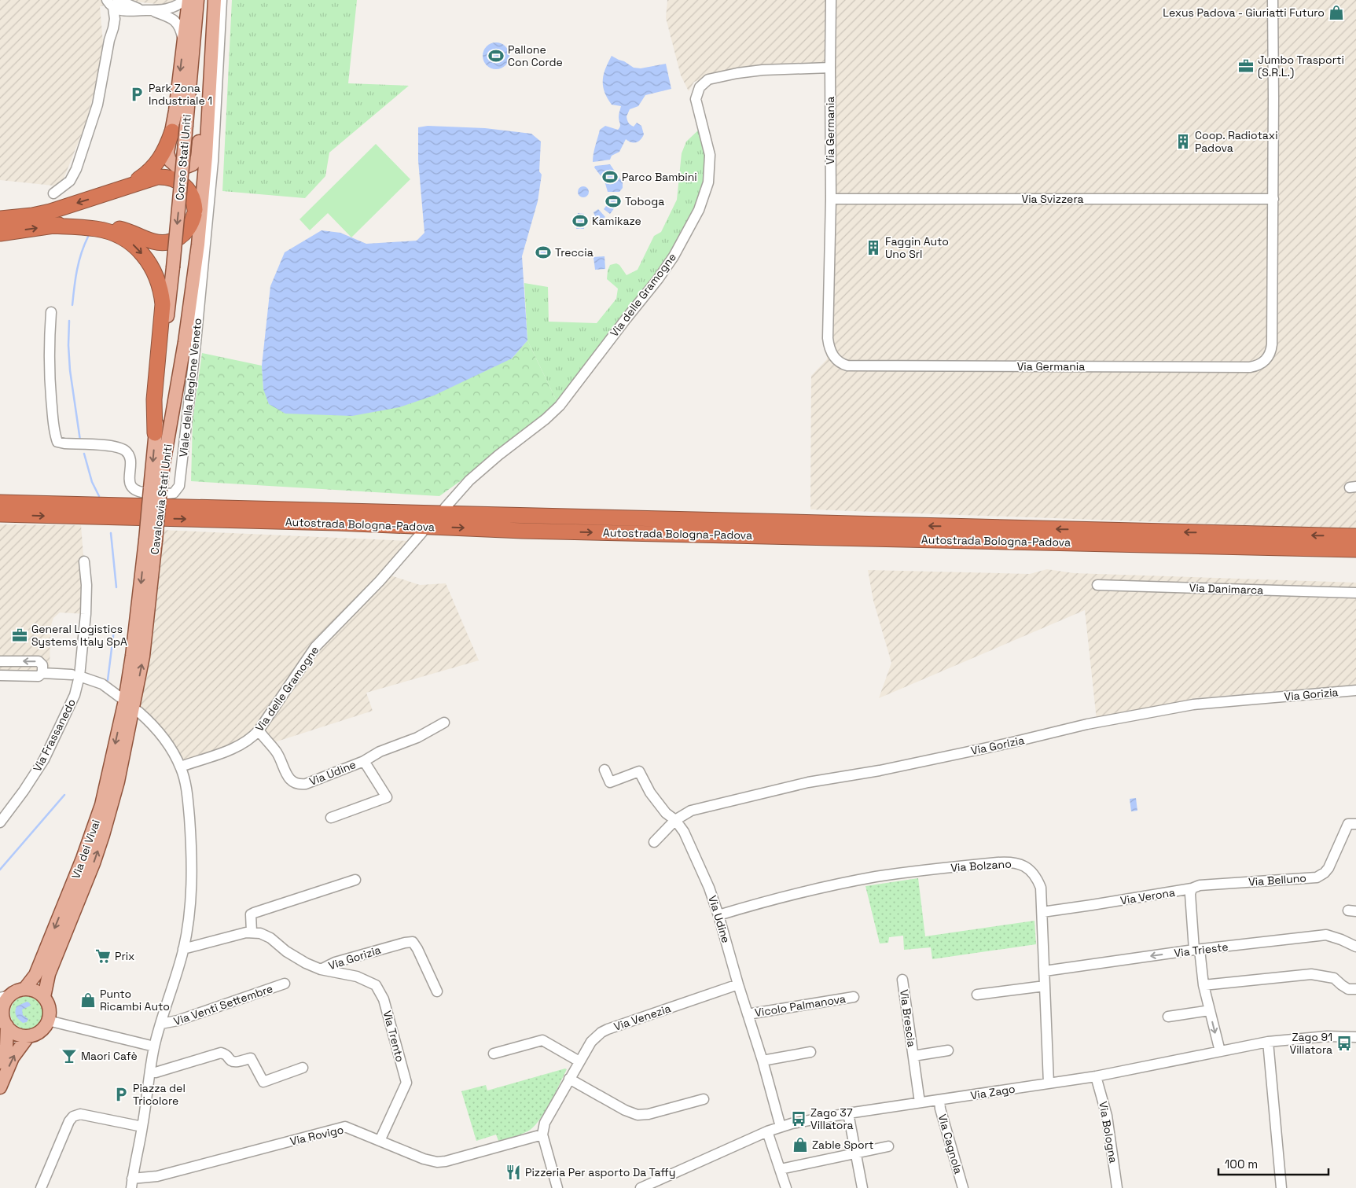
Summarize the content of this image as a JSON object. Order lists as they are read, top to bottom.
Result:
{
  "streets": {
    "highway": ["Autostrada Bologna-Padova"],
    "main road": ["Corso Stati Uniti", "Cavalcavia Stati Uniti", "Via dei Vivai"],
    "street": [
      "Via Germania",
      "Via Svizzera",
      "Via delle Gramogne",
      "Viale della Regione Veneto",
      "Via Danimarca",
      "Via Gorizia",
      "Via Frassanedo",
      "Via Udine",
      "Via Bolzano",
      "Via Belluno",
      "Via Verona",
      "Via Trieste",
      "Via Venti Settembre",
      "Vicolo Palmanova",
      "Via Venezia",
      "Via Brescia",
      "Via Trento",
      "Via Zago",
      "Via Bologna",
      "Via Rovigo",
      "Via Cagnola"
    ]
  },
  "crossings": [
    ["Via Germania", "Via Svizzera"],
    ["Via Germania", "Via delle Gramogne"],
    ["Corso Stati Uniti", "Cavalcavia Stati Uniti"],
    ["Via delle Gramogne", "Via Udine"],
    ["Via delle Gramogne", "Via Venti Settembre"],
    ["Cavalcavia Stati Uniti", "Via dei Vivai"],
    ["Via Gorizia", "Via Udine"],
    ["Via Gorizia", "Via Trento"],
    ["Via Udine", "Via Bolzano"],
    ["Via Udine", "Vicolo Palmanova"],
    ["Via Udine", "Via Venezia"],
    ["Via Udine", "Via Zago"],
    ["Via Bolzano", "Via Verona"],
    ["Via Bolzano", "Via Trieste"],
    ["Via Bolzano", "Via Zago"],
    ["Via Belluno", "Via Verona"],
    ["Via Verona", "Via Trieste"],
    ["Via Verona", "Via Zago"],
    ["Via Venti Settembre", "Via Rovigo"],
    ["Via Venezia", "Via Rovigo"],
    ["Via Brescia", "Via Zago"],
    ["Via Trento", "Via Rovigo"],
    ["Via Zago", "Via Bologna"],
    ["Via Zago", "Via Cagnola"]
  ],
  "one_way": ["Via Trieste"],
  "places": {
    "shop": ["Lexus Padova - Giuriatti Futuro", "Punto Ricambi Auto", "Zable Sport"],
    "sports": [
      "Pallone Con Corde",
      "Parco Bambini",
      "Toboga",
      "Kamikaze",
      "Treccia"
    ],
    "office": ["Jumbo Trasporti (S.R.L.)", "General Logistics Systems Italy SpA"],
    "parking": ["Park Zona Industriale 1", "Piazza del Tricolore"],
    "building": ["Coop. Radiotaxi Padova", "Faggin Auto Uno Srl"],
    "supermarket": ["Prix"],
    "bus stop": ["Zago 91 Villatora", "Zago 37 Villatora"],
    "bar": ["Maori Cafè"],
    "restaurant": ["Pizzeria Per asporto Da Taffy"]
  },
  "scale_bar": "100 m"
}
